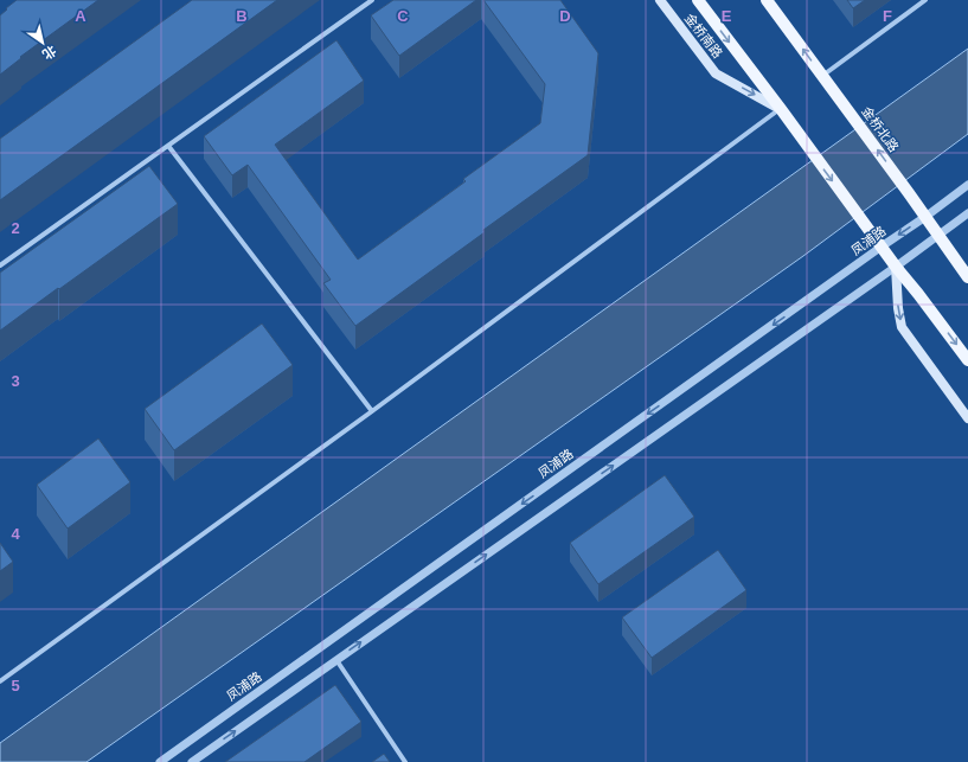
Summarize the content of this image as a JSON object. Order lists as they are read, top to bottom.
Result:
{
  "streets": {
    "main road": ["金桥南路", "金桥北路"],
    "street": ["凤浦路"]
  },
  "crossings": [
    ["金桥北路", "凤浦路"]
  ],
  "north": "bottom right",
  "grid": {
    "columns": [
      "A",
      "B",
      "C",
      "D",
      "E",
      "F"
    ],
    "rows": [
      "2",
      "3",
      "4",
      "5"
    ]
  }
}
